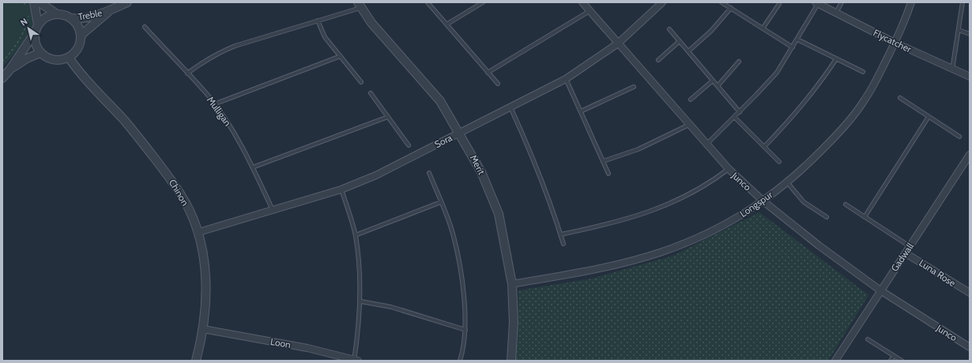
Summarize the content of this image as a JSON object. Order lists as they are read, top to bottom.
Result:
{
  "streets": {
    "street": [
      "Treble",
      "Flycatcher",
      "Sora",
      "Merit",
      "Junco",
      "Chinon",
      "Longspur",
      "Gadwall",
      "Luna Rose",
      "Loon"
    ],
    "lane": ["Mulligan"]
  },
  "crossings": [
    ["Treble", "Chinon"],
    ["Flycatcher", "Longspur"],
    ["Mulligan", "Sora"],
    ["Sora", "Merit"],
    ["Sora", "Junco"],
    ["Sora", "Chinon"],
    ["Merit", "Longspur"],
    ["Junco", "Longspur"],
    ["Junco", "Gadwall"],
    ["Chinon", "Loon"],
    ["Gadwall", "Luna Rose"]
  ],
  "north": "top left"
}
